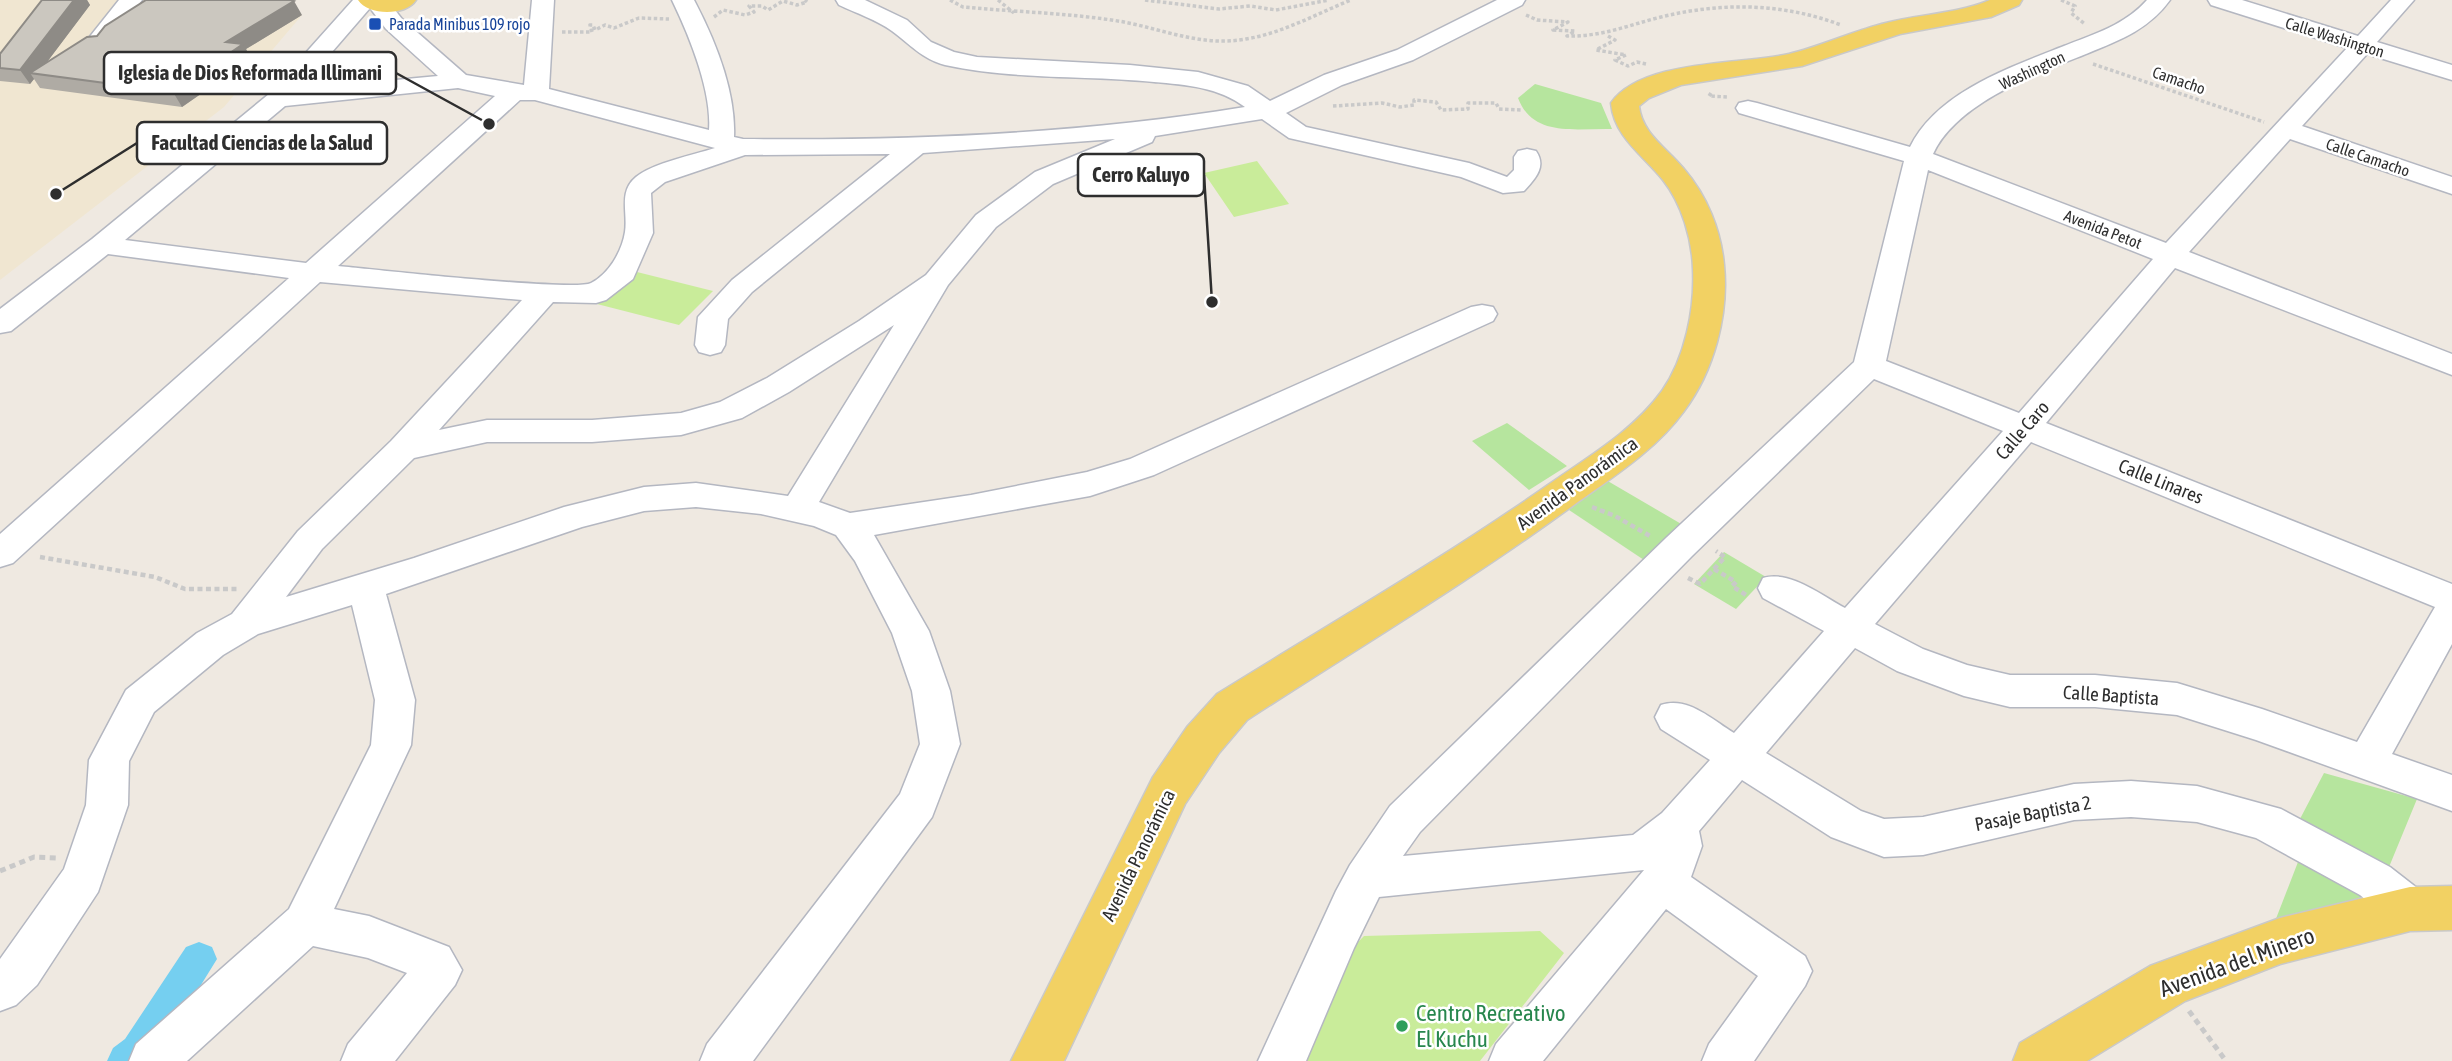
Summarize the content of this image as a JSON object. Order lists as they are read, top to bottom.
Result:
{
  "streets": {
    "main road": ["Avenida Panorámica", "Avenida del Minero"],
    "street": [
      "Calle Washington",
      "Washington",
      "Calle Camacho",
      "Avenida Petot",
      "Calle Caro",
      "Calle Linares",
      "Calle Baptista",
      "Pasaje Baptista 2"
    ],
    "path": ["Camacho"]
  },
  "crossings": [
    ["Calle Washington", "Calle Caro"],
    ["Washington", "Camacho"],
    ["Washington", "Avenida Petot"],
    ["Camacho", "Calle Camacho"],
    ["Camacho", "Calle Caro"],
    ["Calle Camacho", "Calle Caro"],
    ["Avenida Petot", "Calle Caro"],
    ["Calle Caro", "Calle Linares"],
    ["Calle Caro", "Calle Baptista"],
    ["Calle Caro", "Pasaje Baptista 2"],
    ["Pasaje Baptista 2", "Avenida del Minero"]
  ],
  "places": {
    "transit": ["Parada Minibus 109 rojo"],
    "other": [
      "Iglesia de Dios Reformada Illimani",
      "Facultad Ciencias de la Salud",
      "Cerro Kaluyo",
      "Centro Recreativo El Kuchu"
    ]
  }
}
